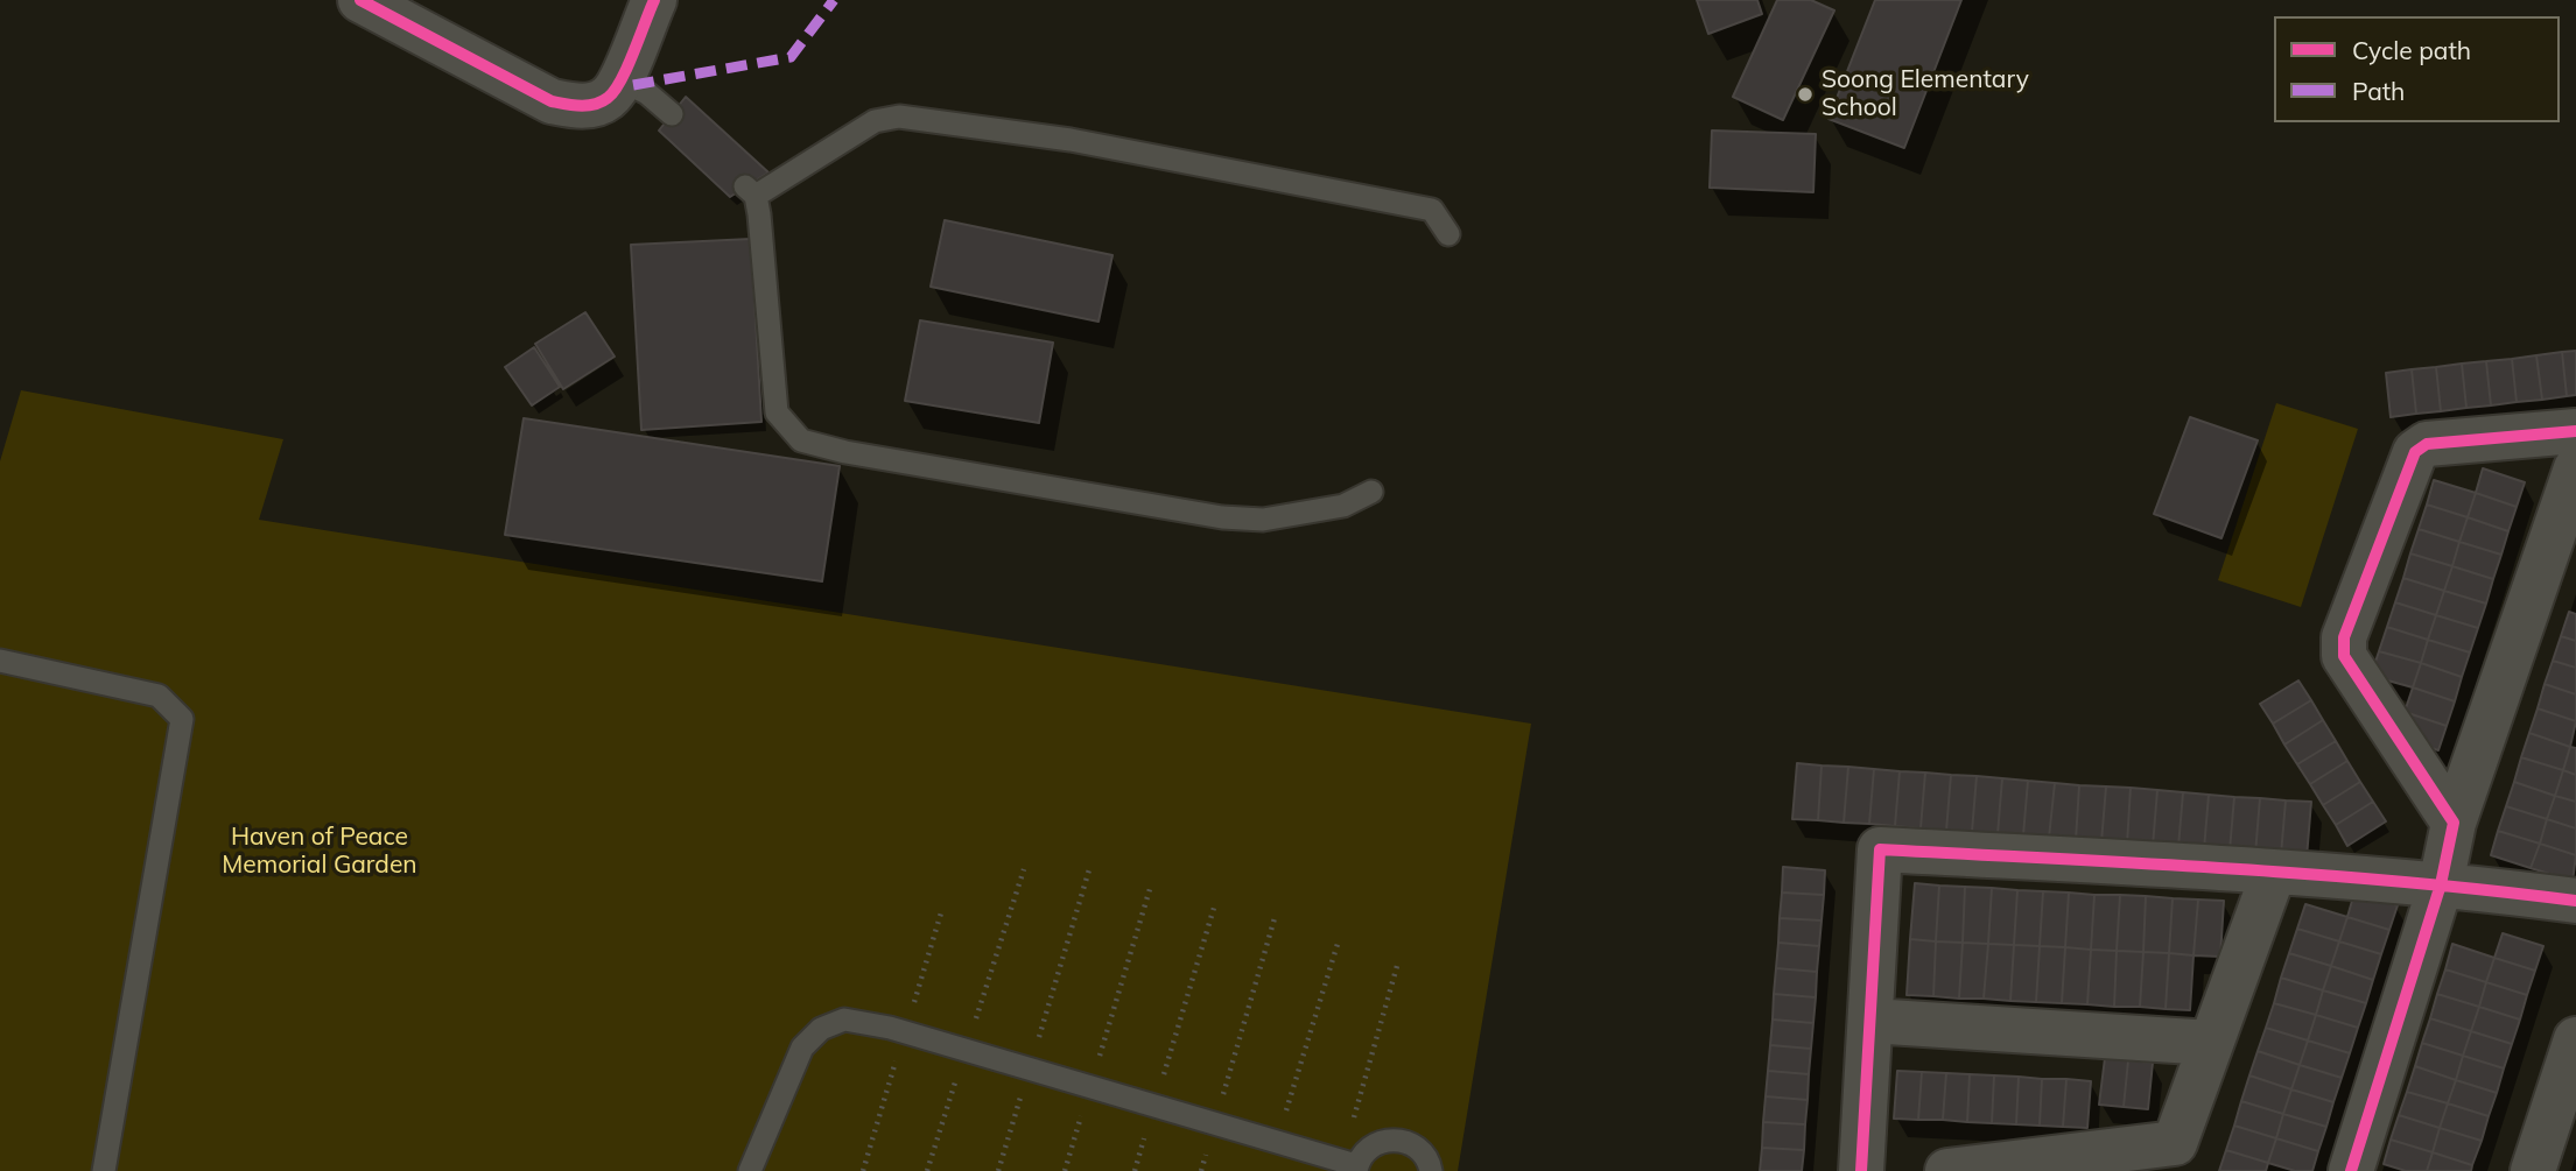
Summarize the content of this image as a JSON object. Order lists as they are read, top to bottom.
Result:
{
  "parks": ["Haven of Peace Memorial Garden"],
  "places": ["Soong Elementary School"],
  "legend": ["Cycle path", "Path"]
}
